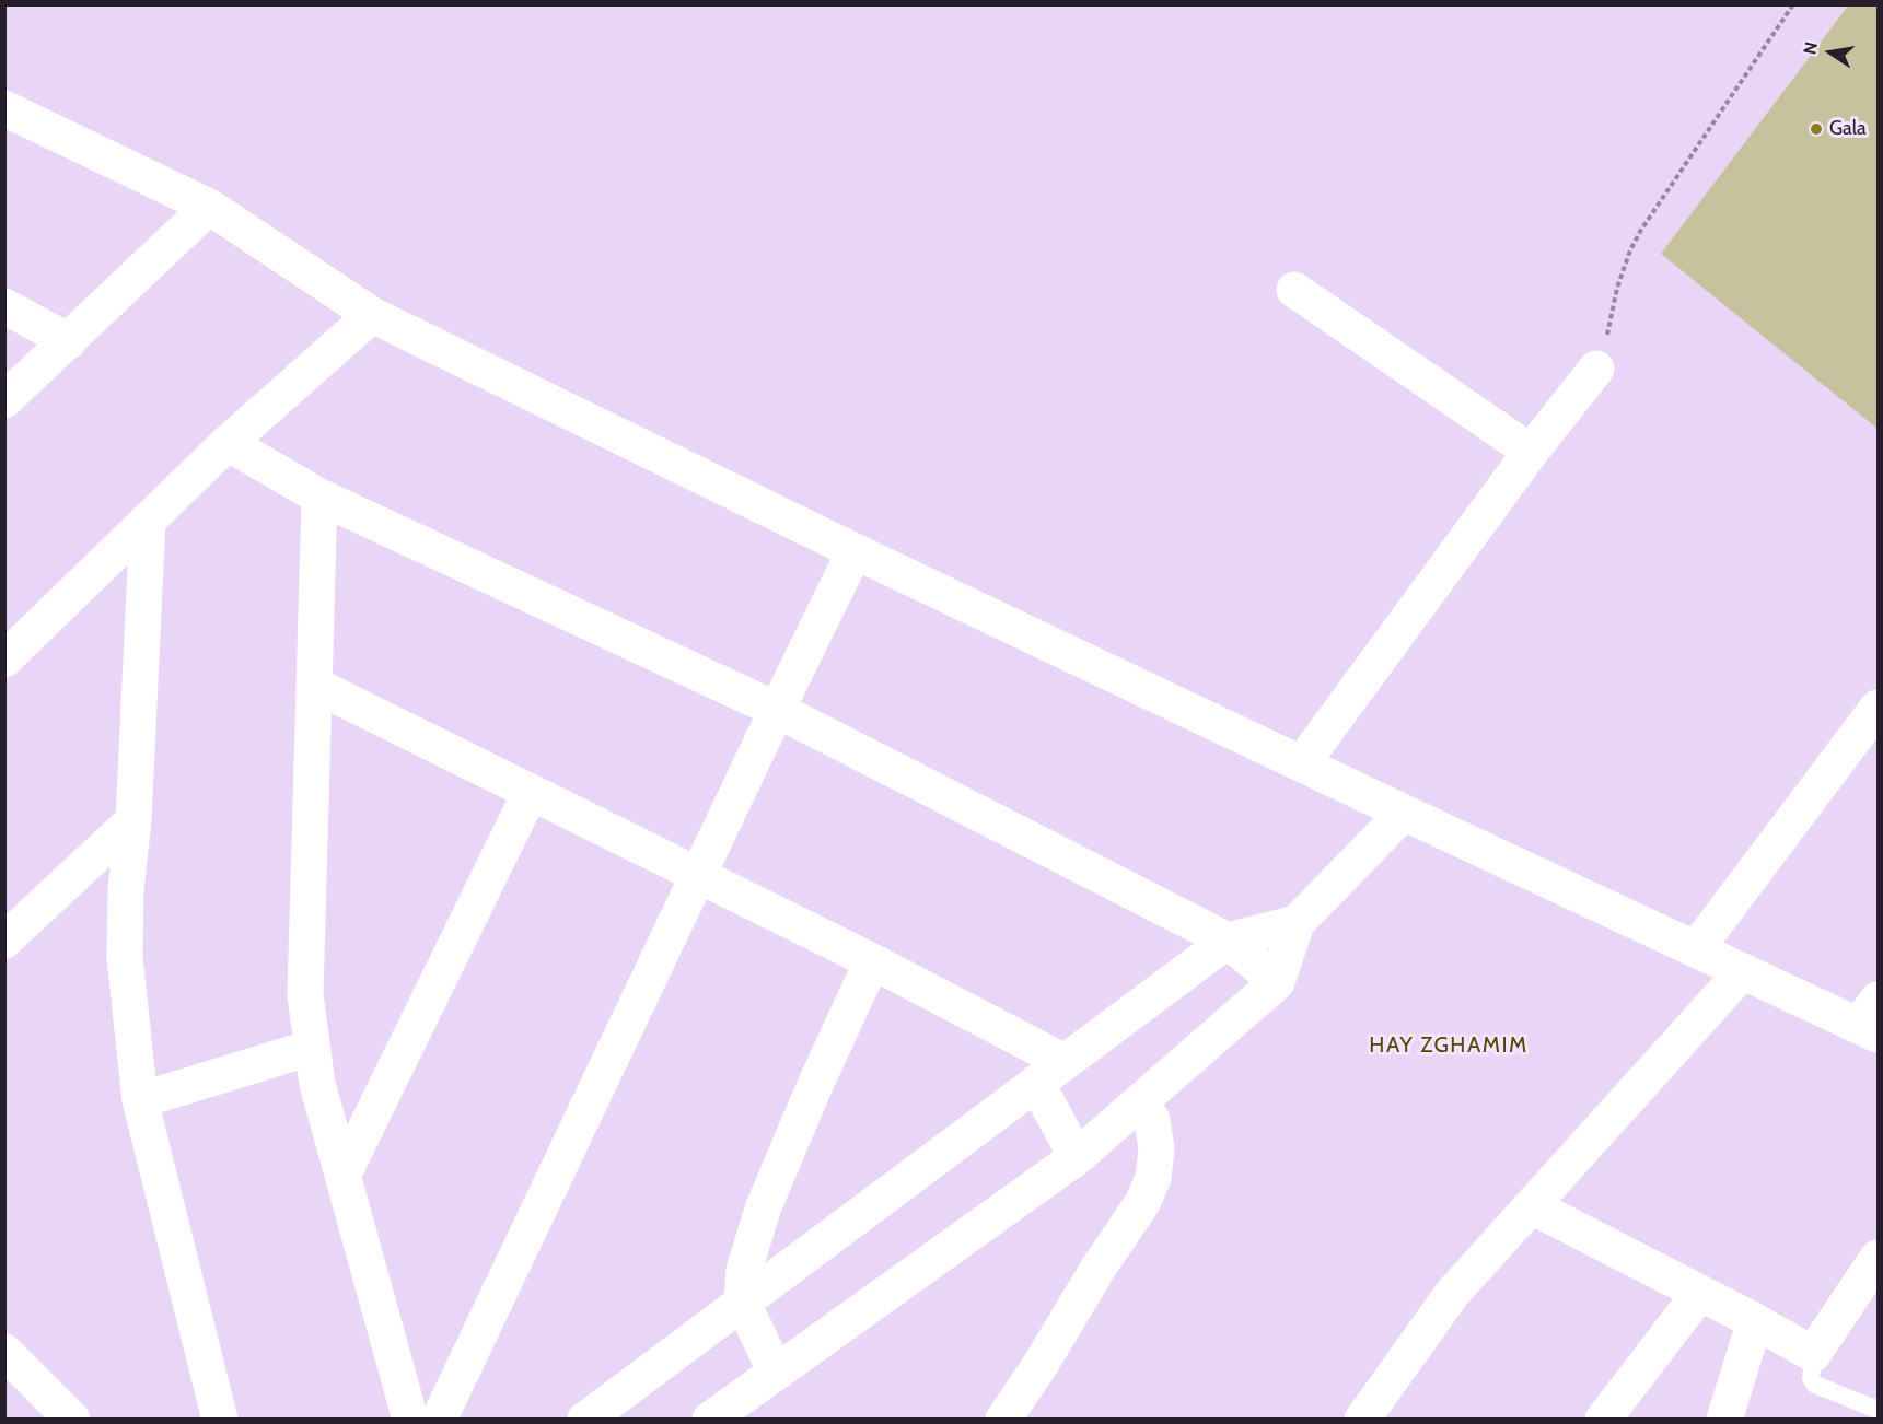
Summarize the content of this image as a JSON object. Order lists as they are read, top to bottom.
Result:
{
  "districts": ["HAY ZGHAMIM"],
  "places": ["Gala"],
  "north": "left"
}
